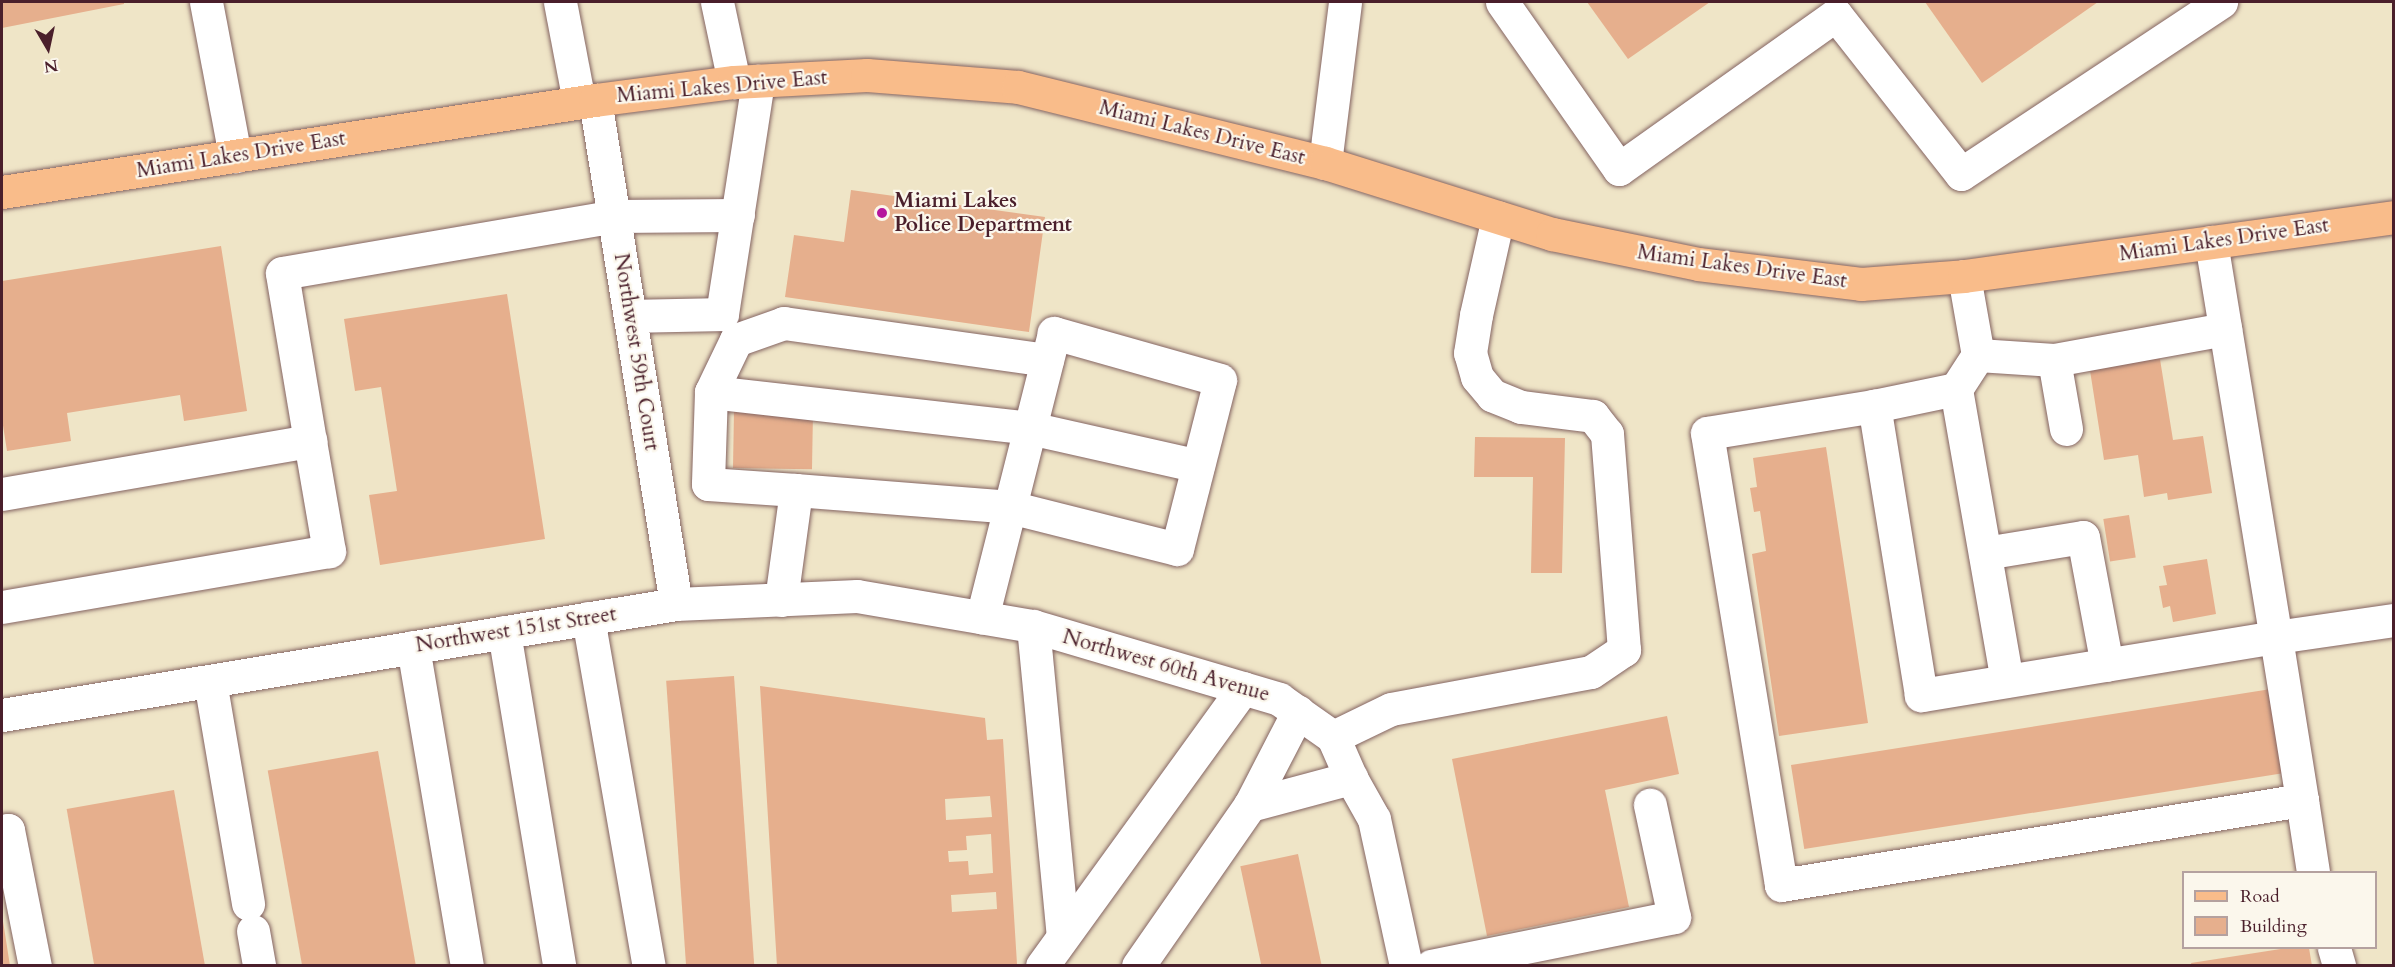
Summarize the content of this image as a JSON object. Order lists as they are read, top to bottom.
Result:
{
  "streets": {
    "main road": ["Miami Lakes Drive East"],
    "street": ["Northwest 59th Court", "Northwest 151st Street", "Northwest 60th Avenue"]
  },
  "crossings": [
    ["Miami Lakes Drive East", "Northwest 59th Court"],
    ["Northwest 59th Court", "Northwest 151st Street"],
    ["Northwest 151st Street", "Northwest 60th Avenue"]
  ],
  "places": ["Miami Lakes Police Department"],
  "legend": ["Road", "Building"],
  "north": "bottom"
}
